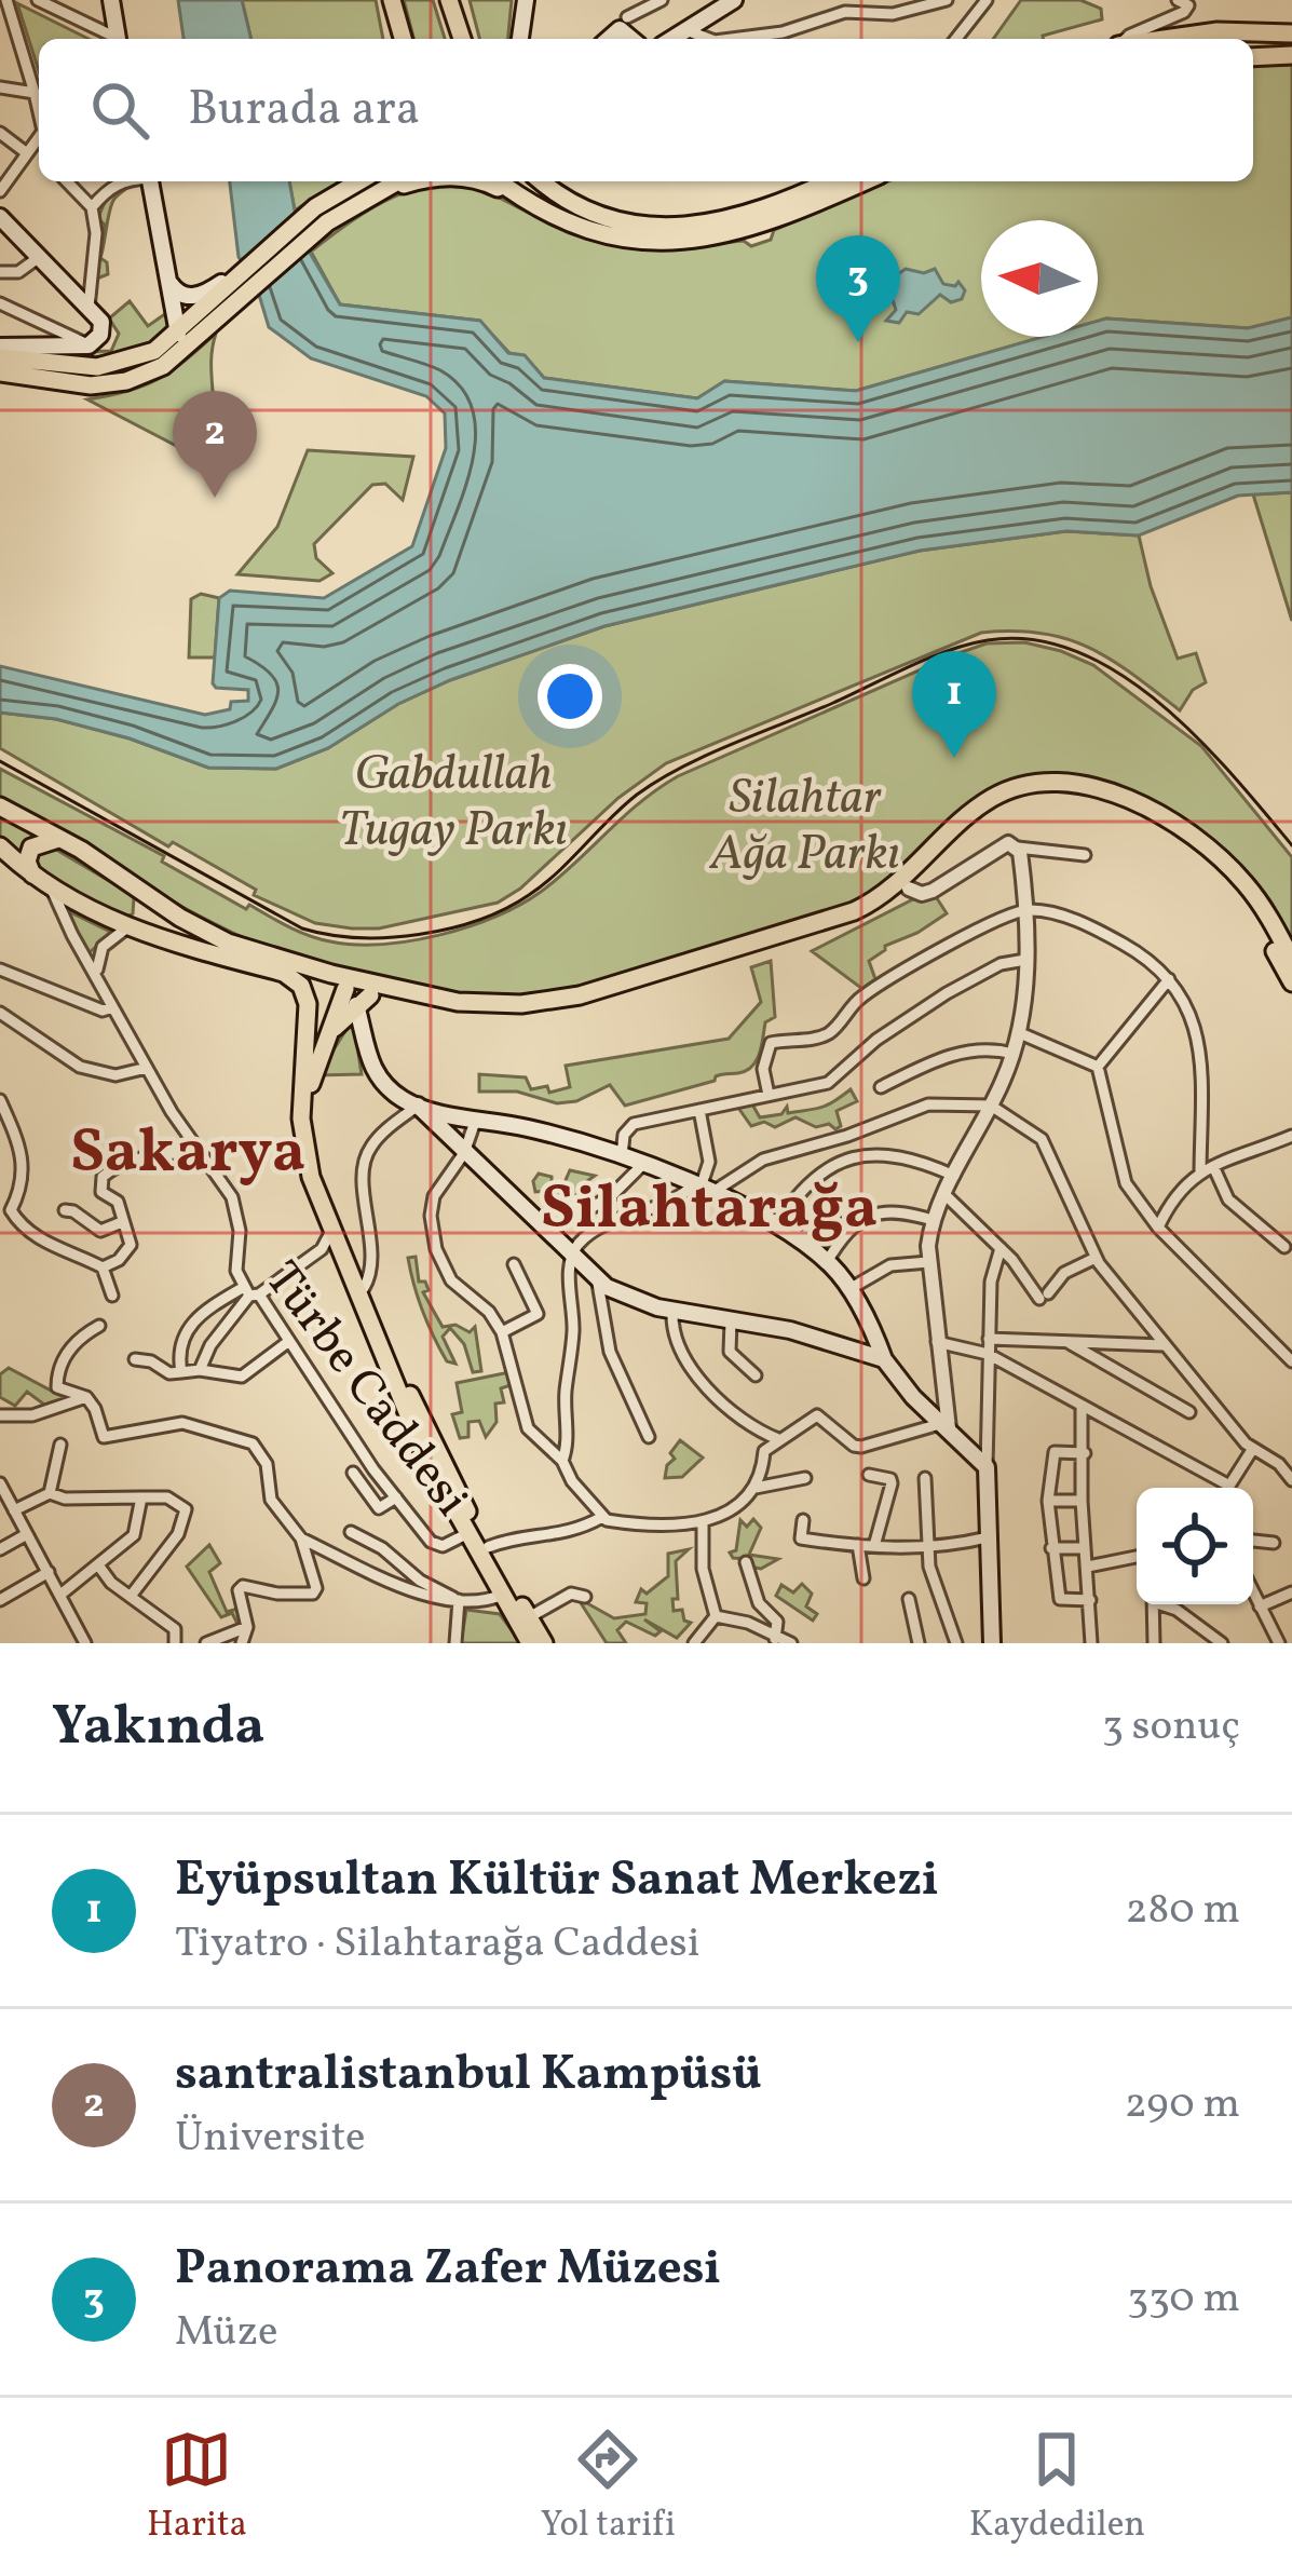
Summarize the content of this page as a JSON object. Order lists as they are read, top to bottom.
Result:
{
  "streets": {
    "street": ["Türbe Caddesi"]
  },
  "districts": ["Sakarya", "Silahtarağa"],
  "parks": ["Gabdullah Tugay Parkı", "Silahtar Ağa Parkı"],
  "north": "left",
  "page": {
    "search": "Burada ara",
    "pins": ["3", "2", "1"],
    "heading": ["Yakında", "3 sonuç"],
    "list": [
      {
        "mark": "1",
        "name": "Eyüpsultan Kültür Sanat Merkezi",
        "note": "Tiyatro · Silahtarağa Caddesi",
        "value": "280 m"
      },
      {
        "mark": "2",
        "name": "santralistanbul Kampüsü",
        "note": "Üniversite",
        "value": "290 m"
      },
      {
        "mark": "3",
        "name": "Panorama Zafer Müzesi",
        "note": "Müze",
        "value": "330 m"
      }
    ],
    "nav": ["Harita", "Yol tarifi", "Kaydedilen"]
  }
}
